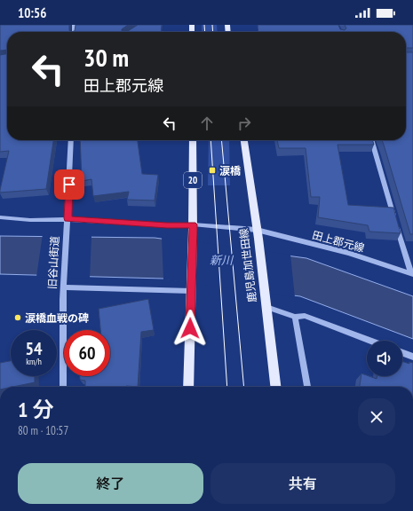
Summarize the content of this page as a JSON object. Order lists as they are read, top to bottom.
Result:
{
  "streets": {
    "main road": ["20", "鹿児島加世田線"],
    "street": ["田上郡元線", "旧谷山街道"]
  },
  "crossings": [
    ["20", "田上郡元線"],
    ["田上郡元線", "鹿児島加世田線"]
  ],
  "water": ["新川"],
  "places": {
    "transit": ["涙橋"],
    "other": ["涙橋血戦の碑"]
  },
  "page": {
    "status": "10:56",
    "turn": ["30 m", "田上郡元線"],
    "speed": "54 km/h",
    "limit": "60",
    "heading": ["1 分", "80 m · 10:57"],
    "buttons": ["終了", "共有"]
  }
}
